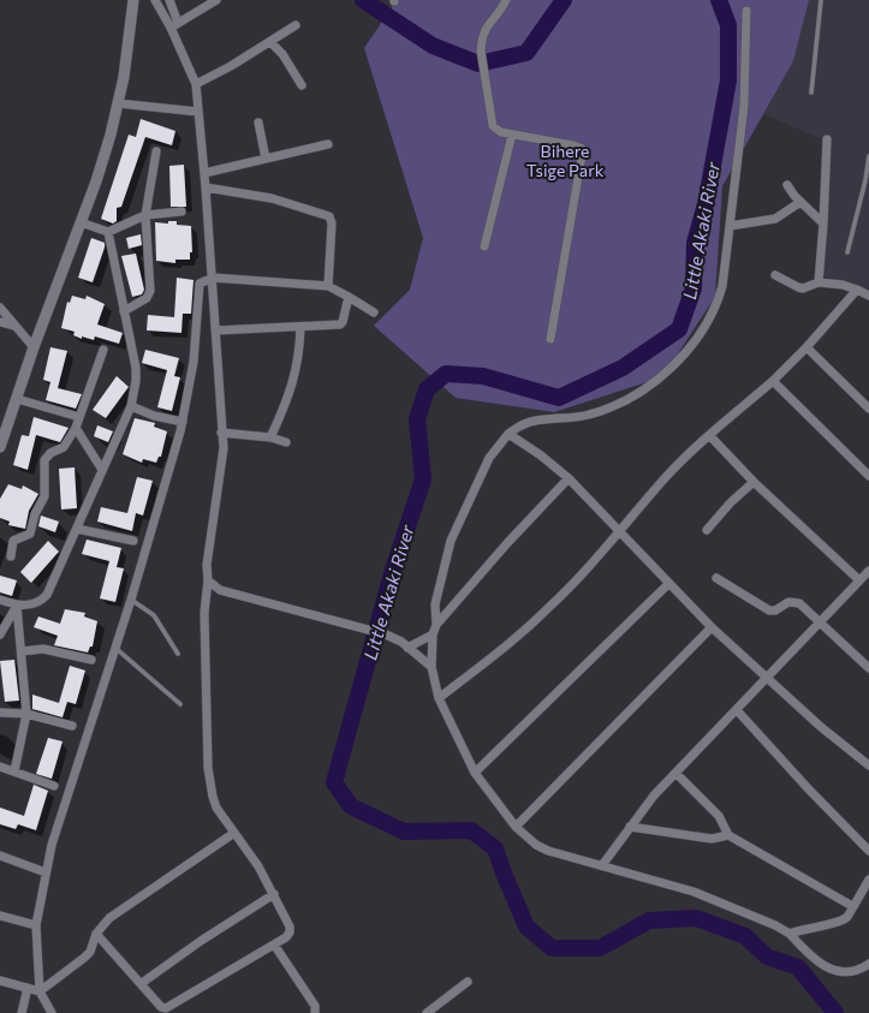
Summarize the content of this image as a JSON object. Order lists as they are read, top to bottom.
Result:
{
  "water": ["Little Akaki River"],
  "parks": ["Bihere Tsige Park"]
}
